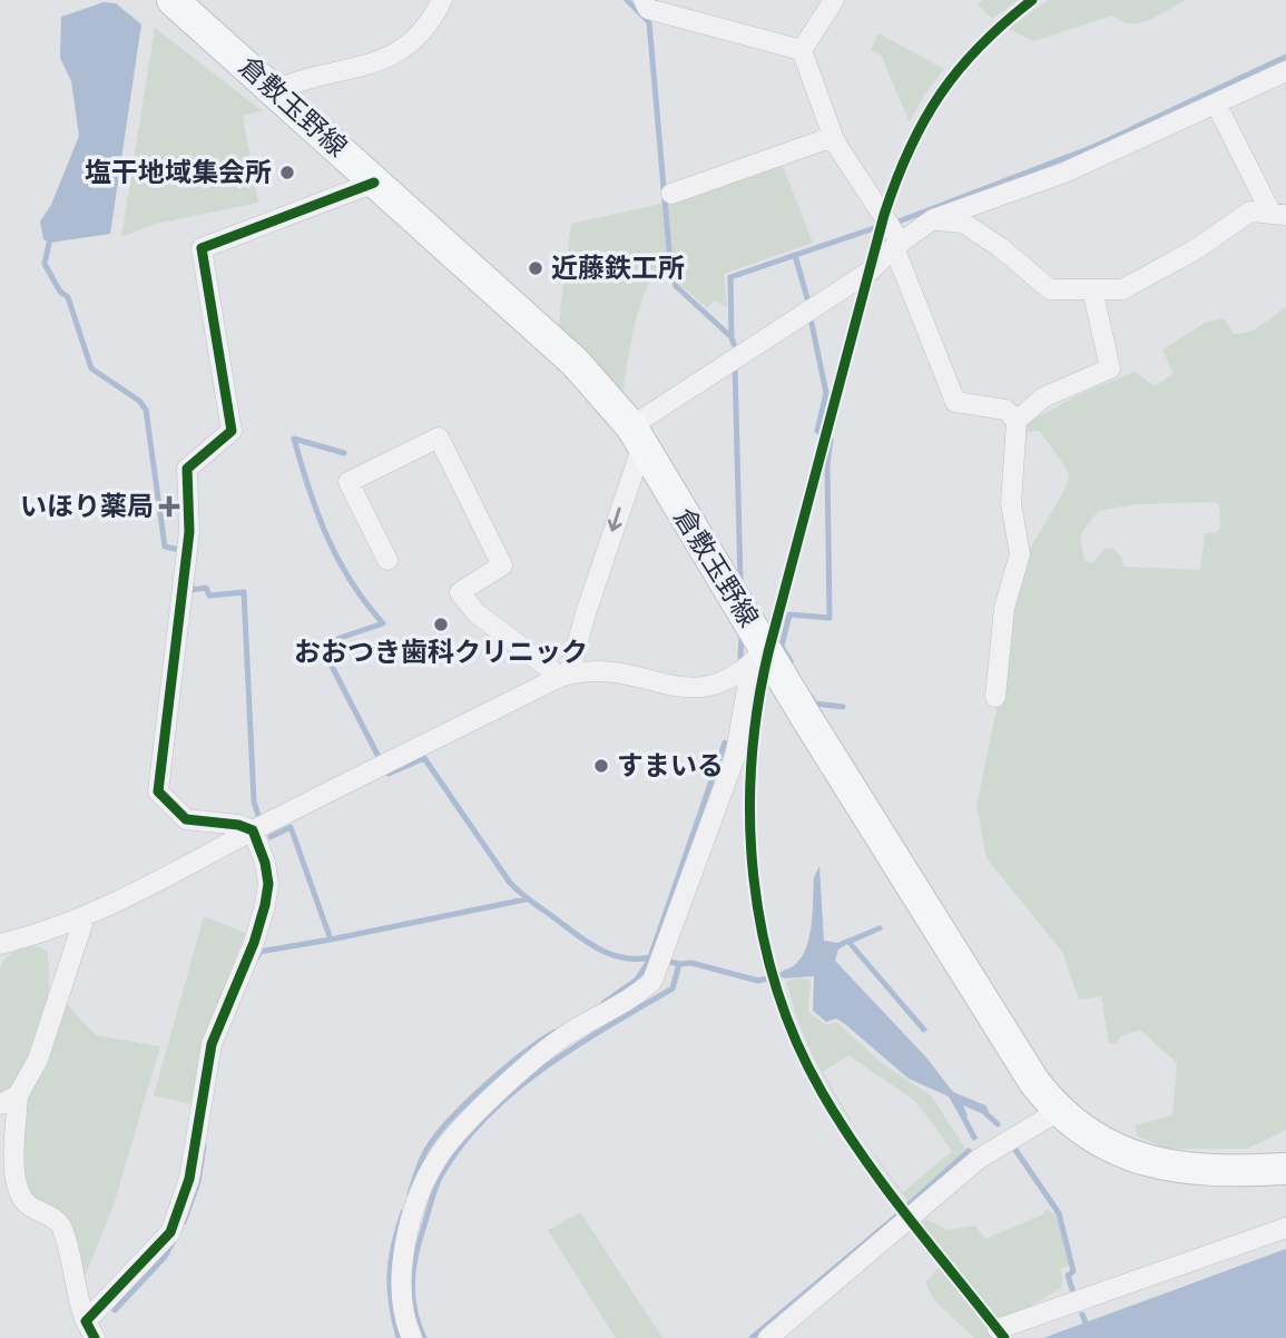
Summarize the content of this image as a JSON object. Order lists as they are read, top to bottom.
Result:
{
  "streets": {
    "main road": ["倉敷玉野線"]
  },
  "places": {
    "other": [
      "塩干地域集会所",
      "近藤鉄工所",
      "おおつき歯科クリニック",
      "すまいる"
    ],
    "health": ["いほり薬局"]
  }
}
